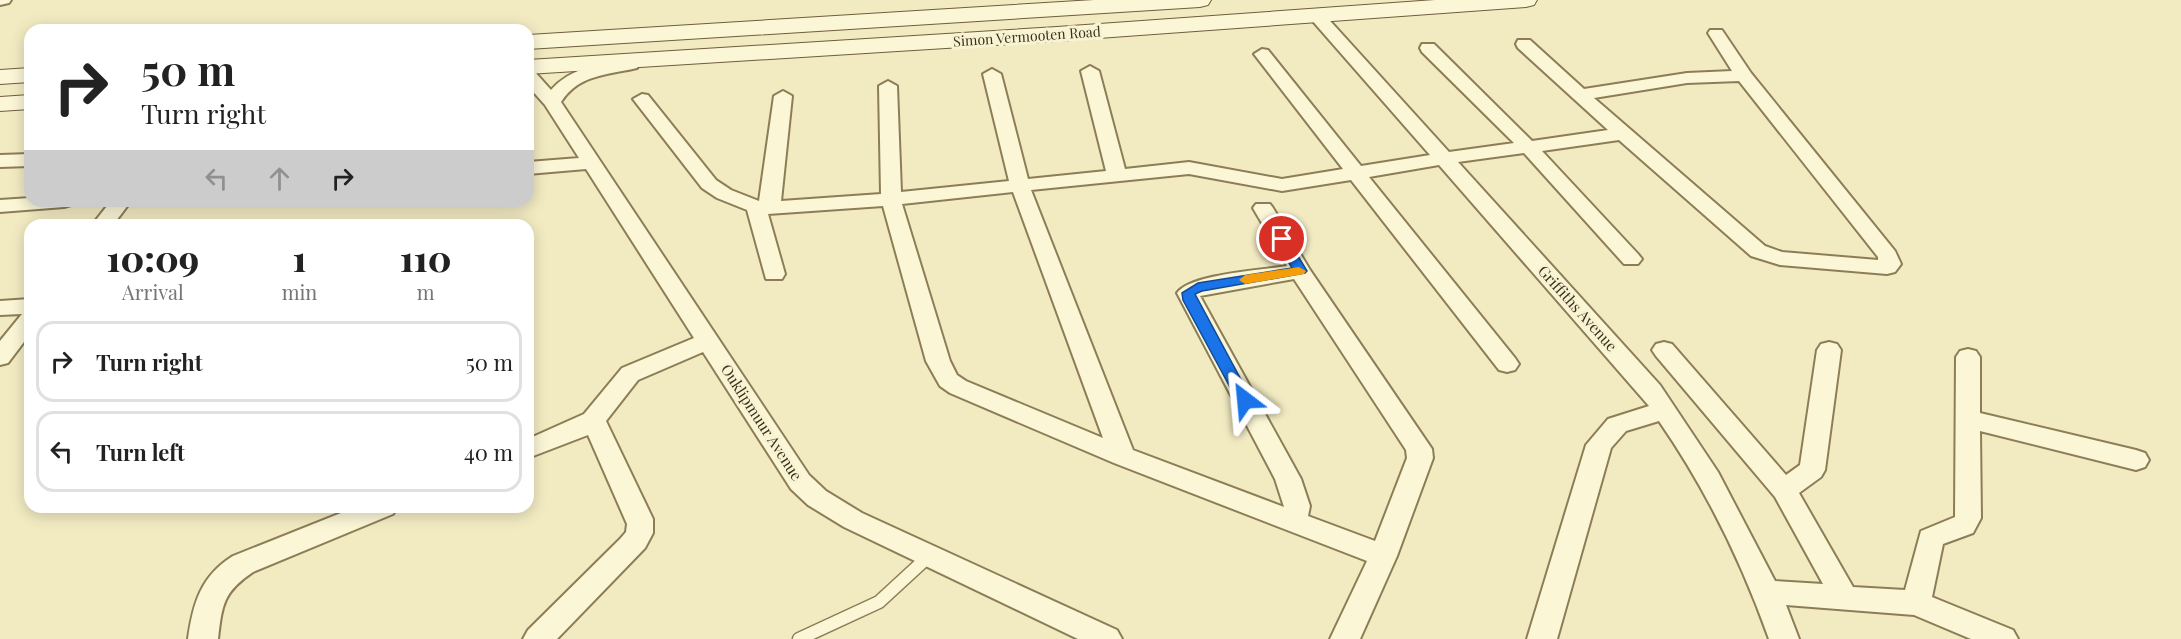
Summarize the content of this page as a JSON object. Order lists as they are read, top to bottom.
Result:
{
  "streets": {
    "main road": ["Simon Vermooten Road"],
    "street": ["Griffiths Avenue", "Ouklipmuur Avenue"]
  },
  "crossings": [
    ["Simon Vermooten Road", "Griffiths Avenue"]
  ],
  "page": {
    "turn": ["50 m", "Turn right"],
    "eta": [
      "10:09",
      "Arrival",
      "1",
      "min",
      "110",
      "m"
    ],
    "list": [
      {
        "name": "Turn right",
        "value": "50 m"
      },
      {
        "name": "Turn left",
        "value": "40 m"
      }
    ]
  }
}
